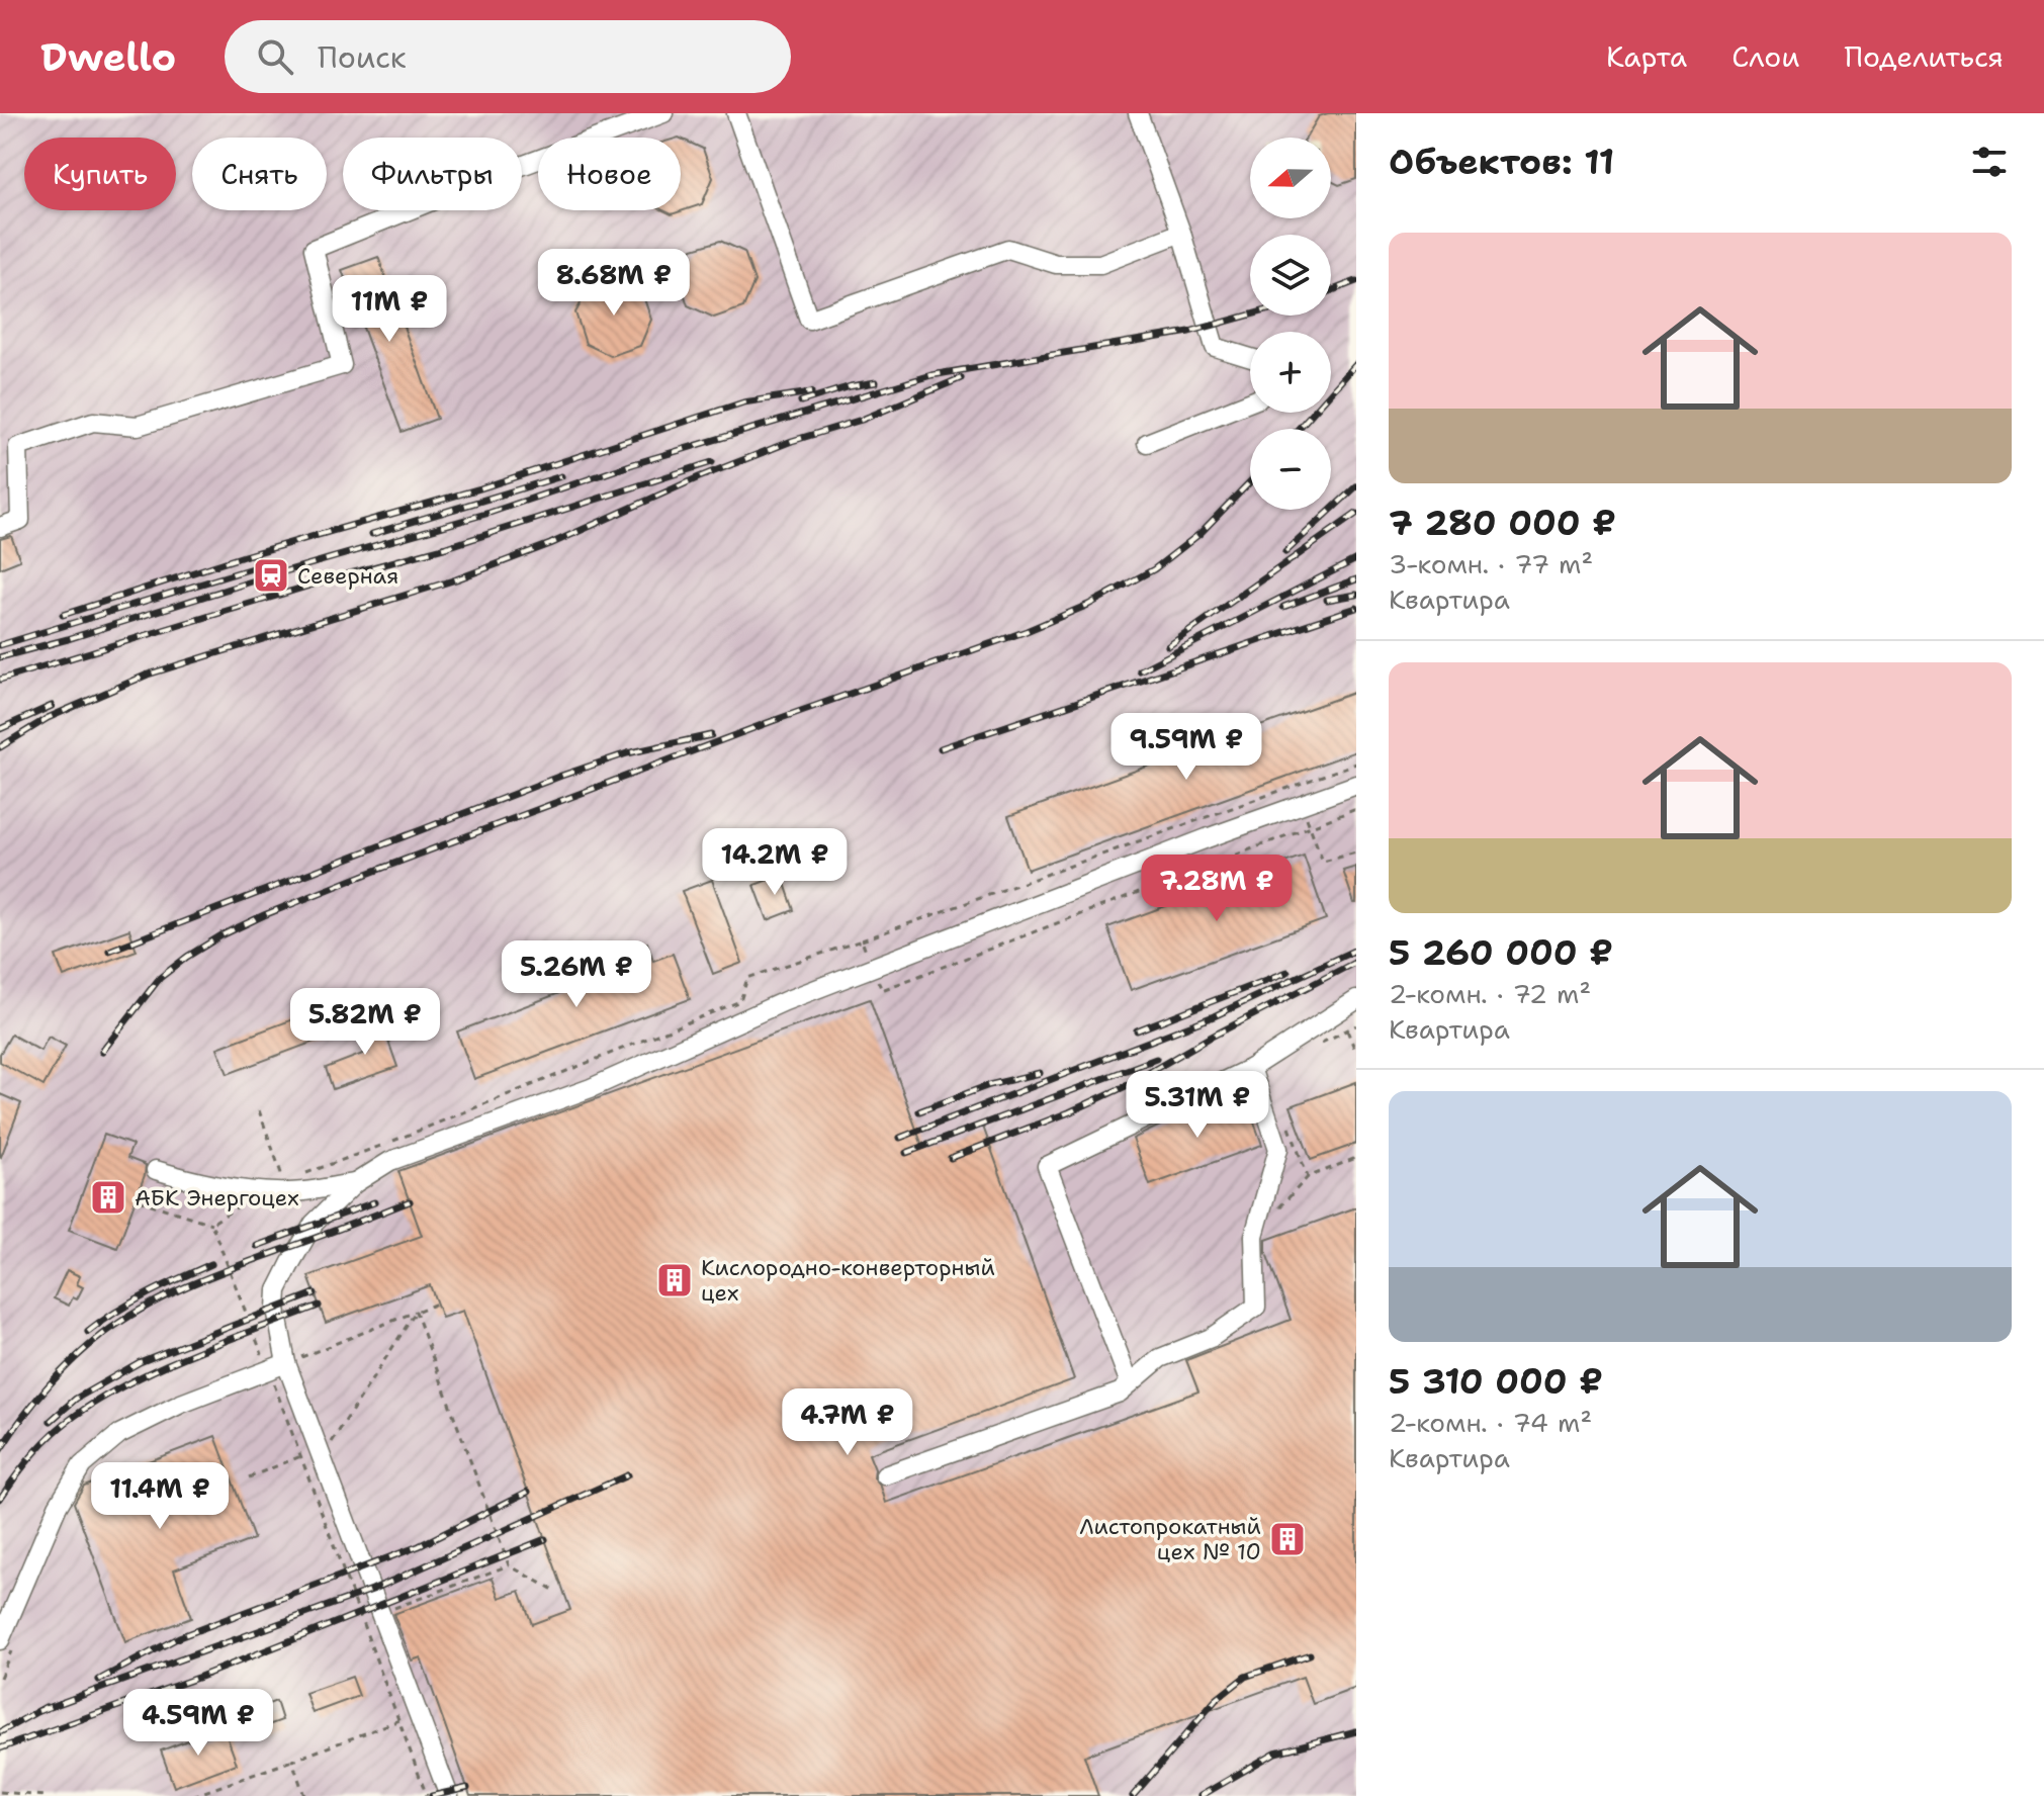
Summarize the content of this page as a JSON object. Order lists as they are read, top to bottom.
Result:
{
  "places": {
    "station": ["Северная"],
    "building": ["АБК Энергоцех", "Кислородно-конверторный цех", "Листопрокатный цех № 10"]
  },
  "north": "left",
  "page": {
    "header": "Dwello",
    "search": "Поиск",
    "nav": ["Карта", "Слои", "Поделиться"],
    "heading": "Объектов: 11",
    "map_buttons": ["+", "−"],
    "chip": [
      "Купить",
      "Снять",
      "Фильтры",
      "Новое"
    ],
    "list": [
      {
        "name": "7 280 000 ₽",
        "note": "3-комн. · 77 m² · Квартира"
      },
      {
        "name": "5 260 000 ₽",
        "note": "2-комн. · 72 m² · Квартира"
      },
      {
        "name": "5 310 000 ₽",
        "note": "2-комн. · 74 m² · Квартира"
      }
    ],
    "price": [
      "8.68M ₽",
      "11M ₽",
      "9.59M ₽",
      "14.2M ₽",
      "7.28M ₽",
      "5.26M ₽",
      "5.82M ₽",
      "5.31M ₽",
      "4.7M ₽",
      "11.4M ₽",
      "4.59M ₽"
    ]
  }
}
